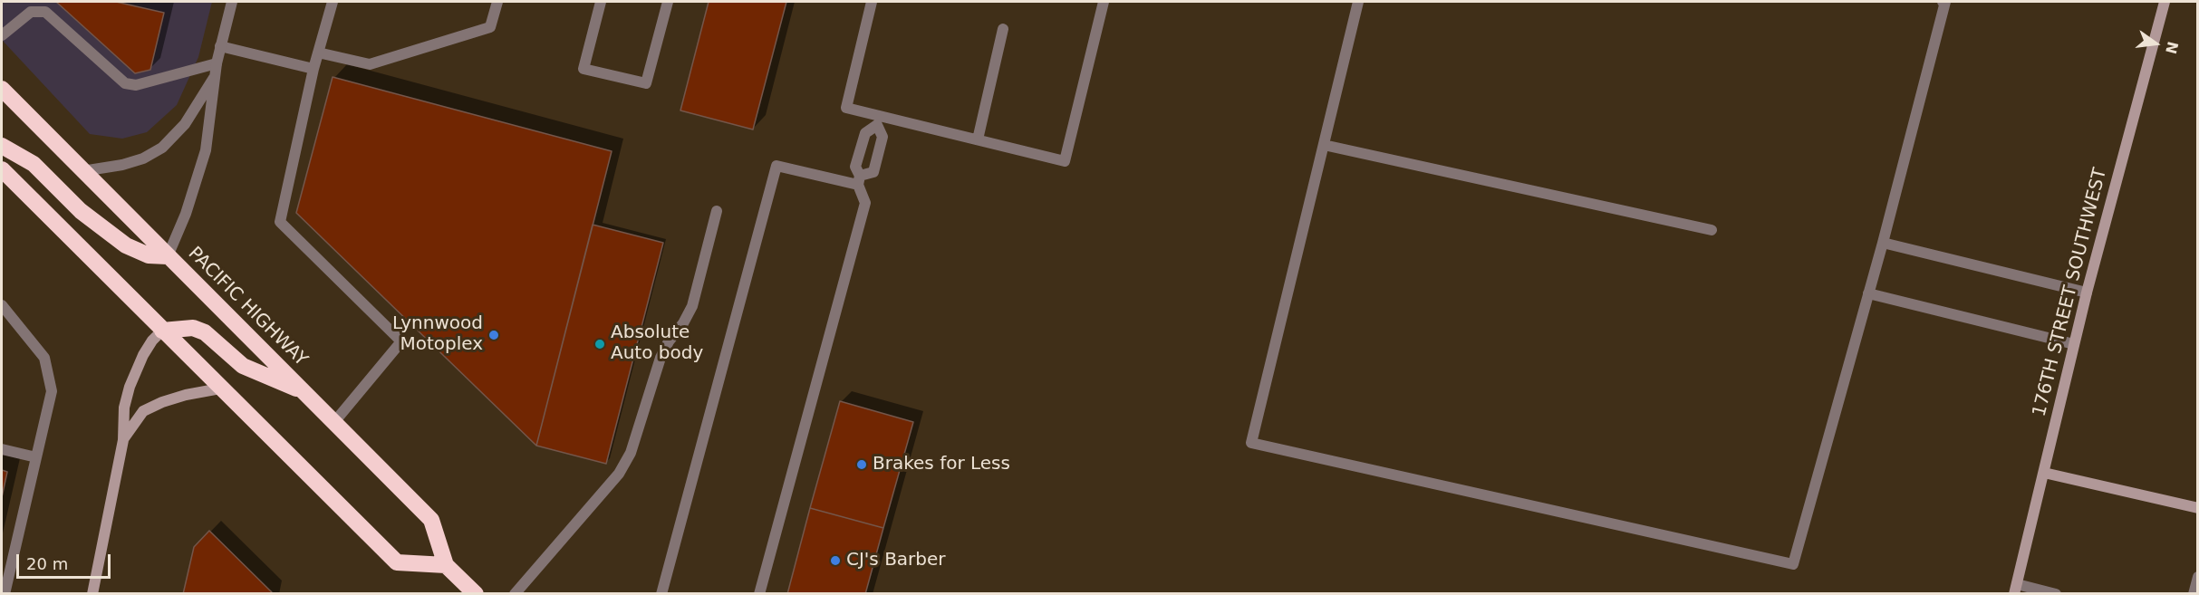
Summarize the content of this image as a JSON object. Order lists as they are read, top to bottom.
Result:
{
  "streets": {
    "highway": ["PACIFIC HIGHWAY"],
    "street": ["176TH STREET SOUTHWEST"]
  },
  "places": [
    "Lynnwood Motoplex",
    "Absolute Auto body",
    "Brakes for Less",
    "CJ's Barber"
  ],
  "scale_bar": "20 m",
  "north": "right"
}
